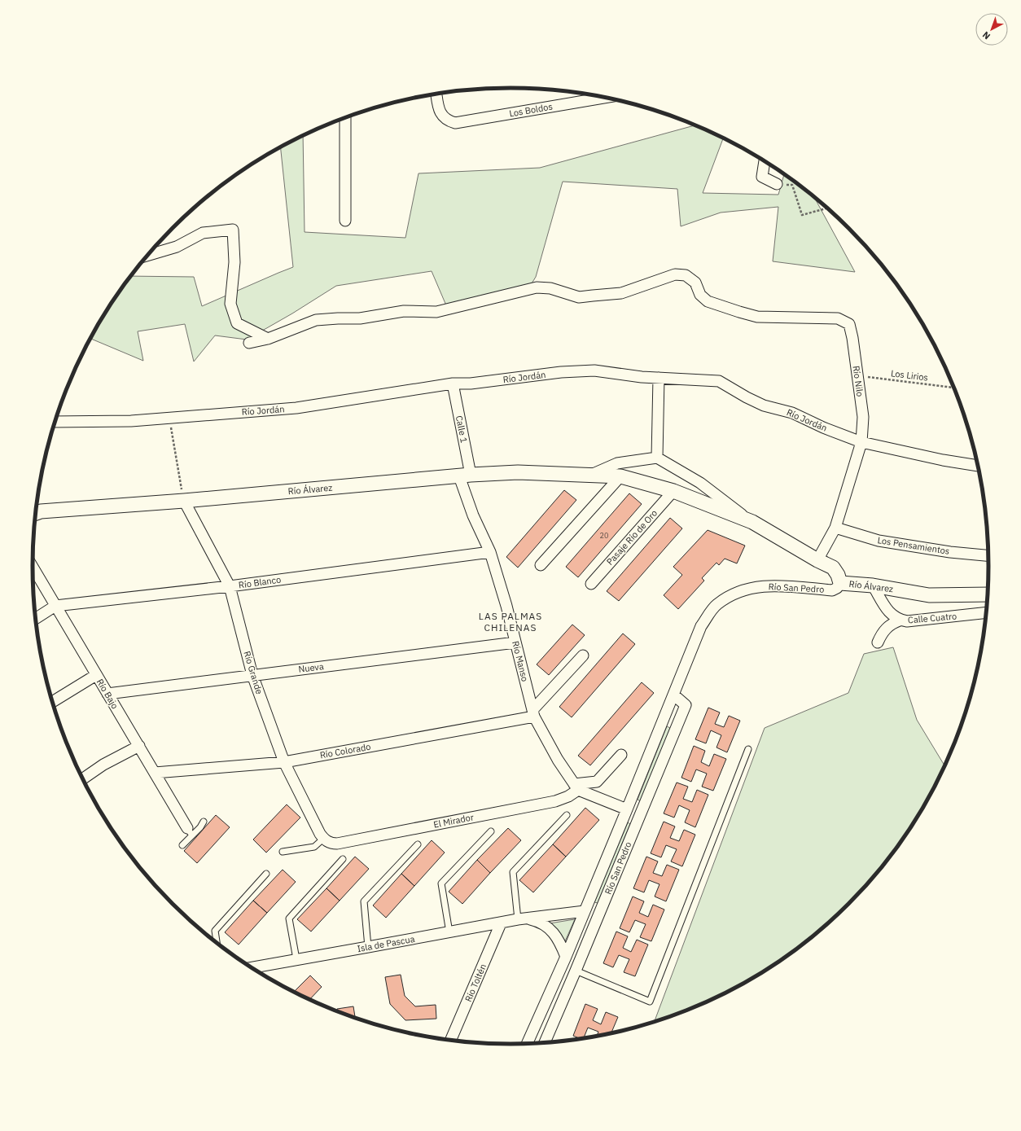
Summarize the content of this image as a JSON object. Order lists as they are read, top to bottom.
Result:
{
  "streets": {
    "street": [
      "Los Boldos",
      "Río Jordán",
      "Río Nilo",
      "Calle 1",
      "Río Álvarez",
      "Pasaje Río de Oro",
      "Los Pensamientos",
      "Río Blanco",
      "Río San Pedro",
      "Calle Cuatro",
      "Río Manso",
      "Nueva",
      "Río Grande",
      "Río Bajo",
      "Río Colorado",
      "El Mirador",
      "Isla de Pascua",
      "Río Toltén"
    ],
    "path": ["Los Lirios"]
  },
  "crossings": [
    ["Los Lirios", "Río Nilo"],
    ["Río Jordán", "Río Nilo"],
    ["Río Jordán", "Calle 1"],
    ["Río Nilo", "Río Álvarez"],
    ["Río Nilo", "Los Pensamientos"],
    ["Calle 1", "Río Álvarez"],
    ["Calle 1", "Río Manso"],
    ["Río Álvarez", "Pasaje Río de Oro"],
    ["Río Álvarez", "Río San Pedro"],
    ["Río Álvarez", "Calle Cuatro"],
    ["Río Álvarez", "Río Manso"],
    ["Río Álvarez", "Río Grande"],
    ["Río Blanco", "Río Manso"],
    ["Río Blanco", "Río Grande"],
    ["Río Blanco", "Río Bajo"],
    ["Río San Pedro", "Isla de Pascua"],
    ["Río Manso", "Nueva"],
    ["Río Manso", "Río Colorado"],
    ["Río Manso", "El Mirador"],
    ["Nueva", "Río Grande"],
    ["Nueva", "Río Bajo"],
    ["Río Grande", "Río Colorado"],
    ["Río Grande", "El Mirador"],
    ["Río Bajo", "Río Colorado"],
    ["Isla de Pascua", "Río Toltén"]
  ],
  "districts": ["LAS PALMAS CHILENAS"],
  "house_numbers": ["20"],
  "north": "bottom left"
}
